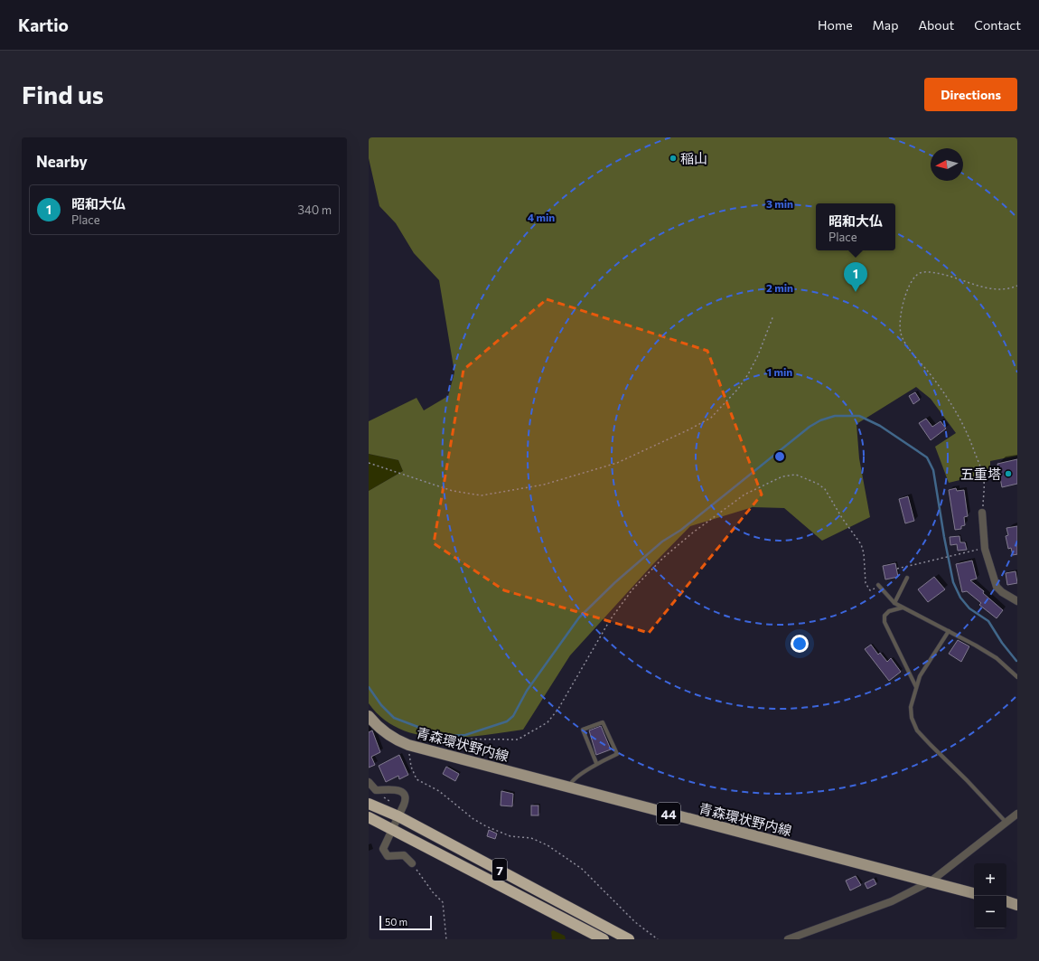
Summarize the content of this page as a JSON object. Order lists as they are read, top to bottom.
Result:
{
  "streets": {
    "highway": ["7"],
    "main road": ["青森環状野内線", "44"]
  },
  "places": ["稲山", "五重塔"],
  "scale_bar": "50 m",
  "north": "left",
  "page": {
    "header": "Kartio",
    "nav": [
      "Home",
      "Map",
      "About",
      "Contact"
    ],
    "buttons": "Directions",
    "title": "Find us",
    "heading": "Nearby",
    "list": [
      {
        "mark": "1",
        "name": "昭和大仏",
        "note": "Place",
        "value": "340 m"
      }
    ],
    "popup": ["昭和大仏", "Place"],
    "pins": "1",
    "map_buttons": ["+", "−"],
    "scale": "50 m"
  },
  "rings": [
    "3 min",
    "4 min",
    "2 min",
    "1 min"
  ]
}
